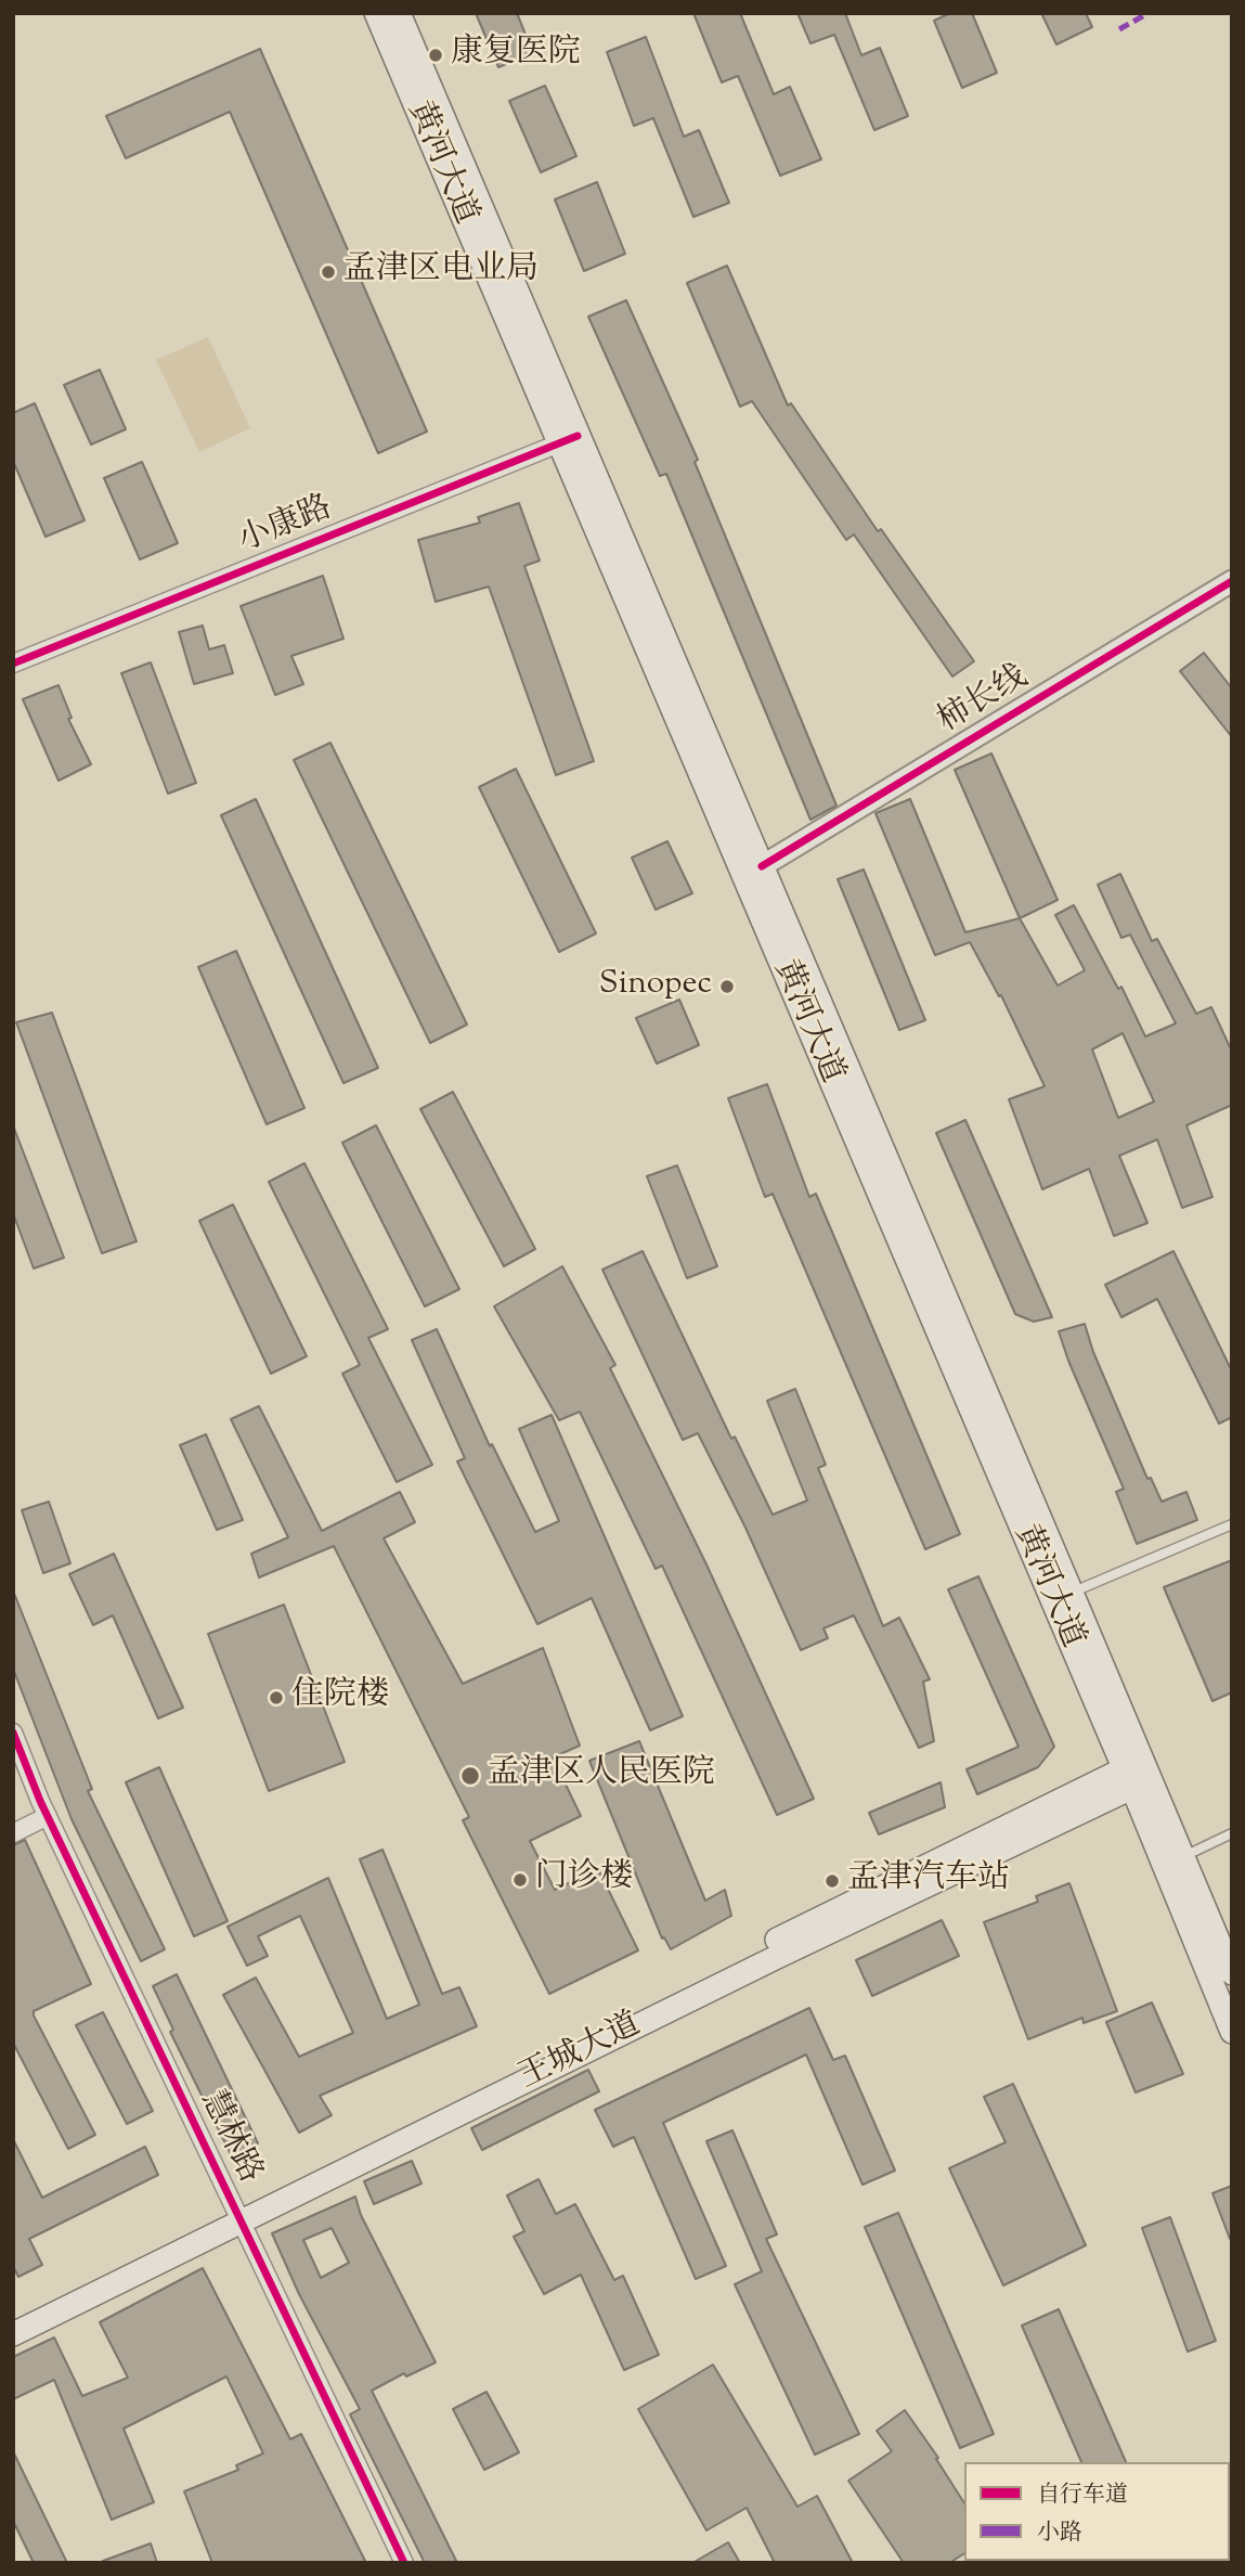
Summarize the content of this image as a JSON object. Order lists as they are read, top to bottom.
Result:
{
  "streets": {
    "main road": ["黄河大道", "王城大道"],
    "street": ["小康路", "柿长线", "慧林路"]
  },
  "crossings": [
    ["黄河大道", "小康路"],
    ["黄河大道", "柿长线"],
    ["黄河大道", "王城大道"],
    ["王城大道", "慧林路"]
  ],
  "places": [
    "康复医院",
    "孟津区电业局",
    "Sinopec",
    "住院楼",
    "孟津区人民医院",
    "门诊楼",
    "孟津汽车站"
  ],
  "legend": ["自行车道", "小路"]
}
